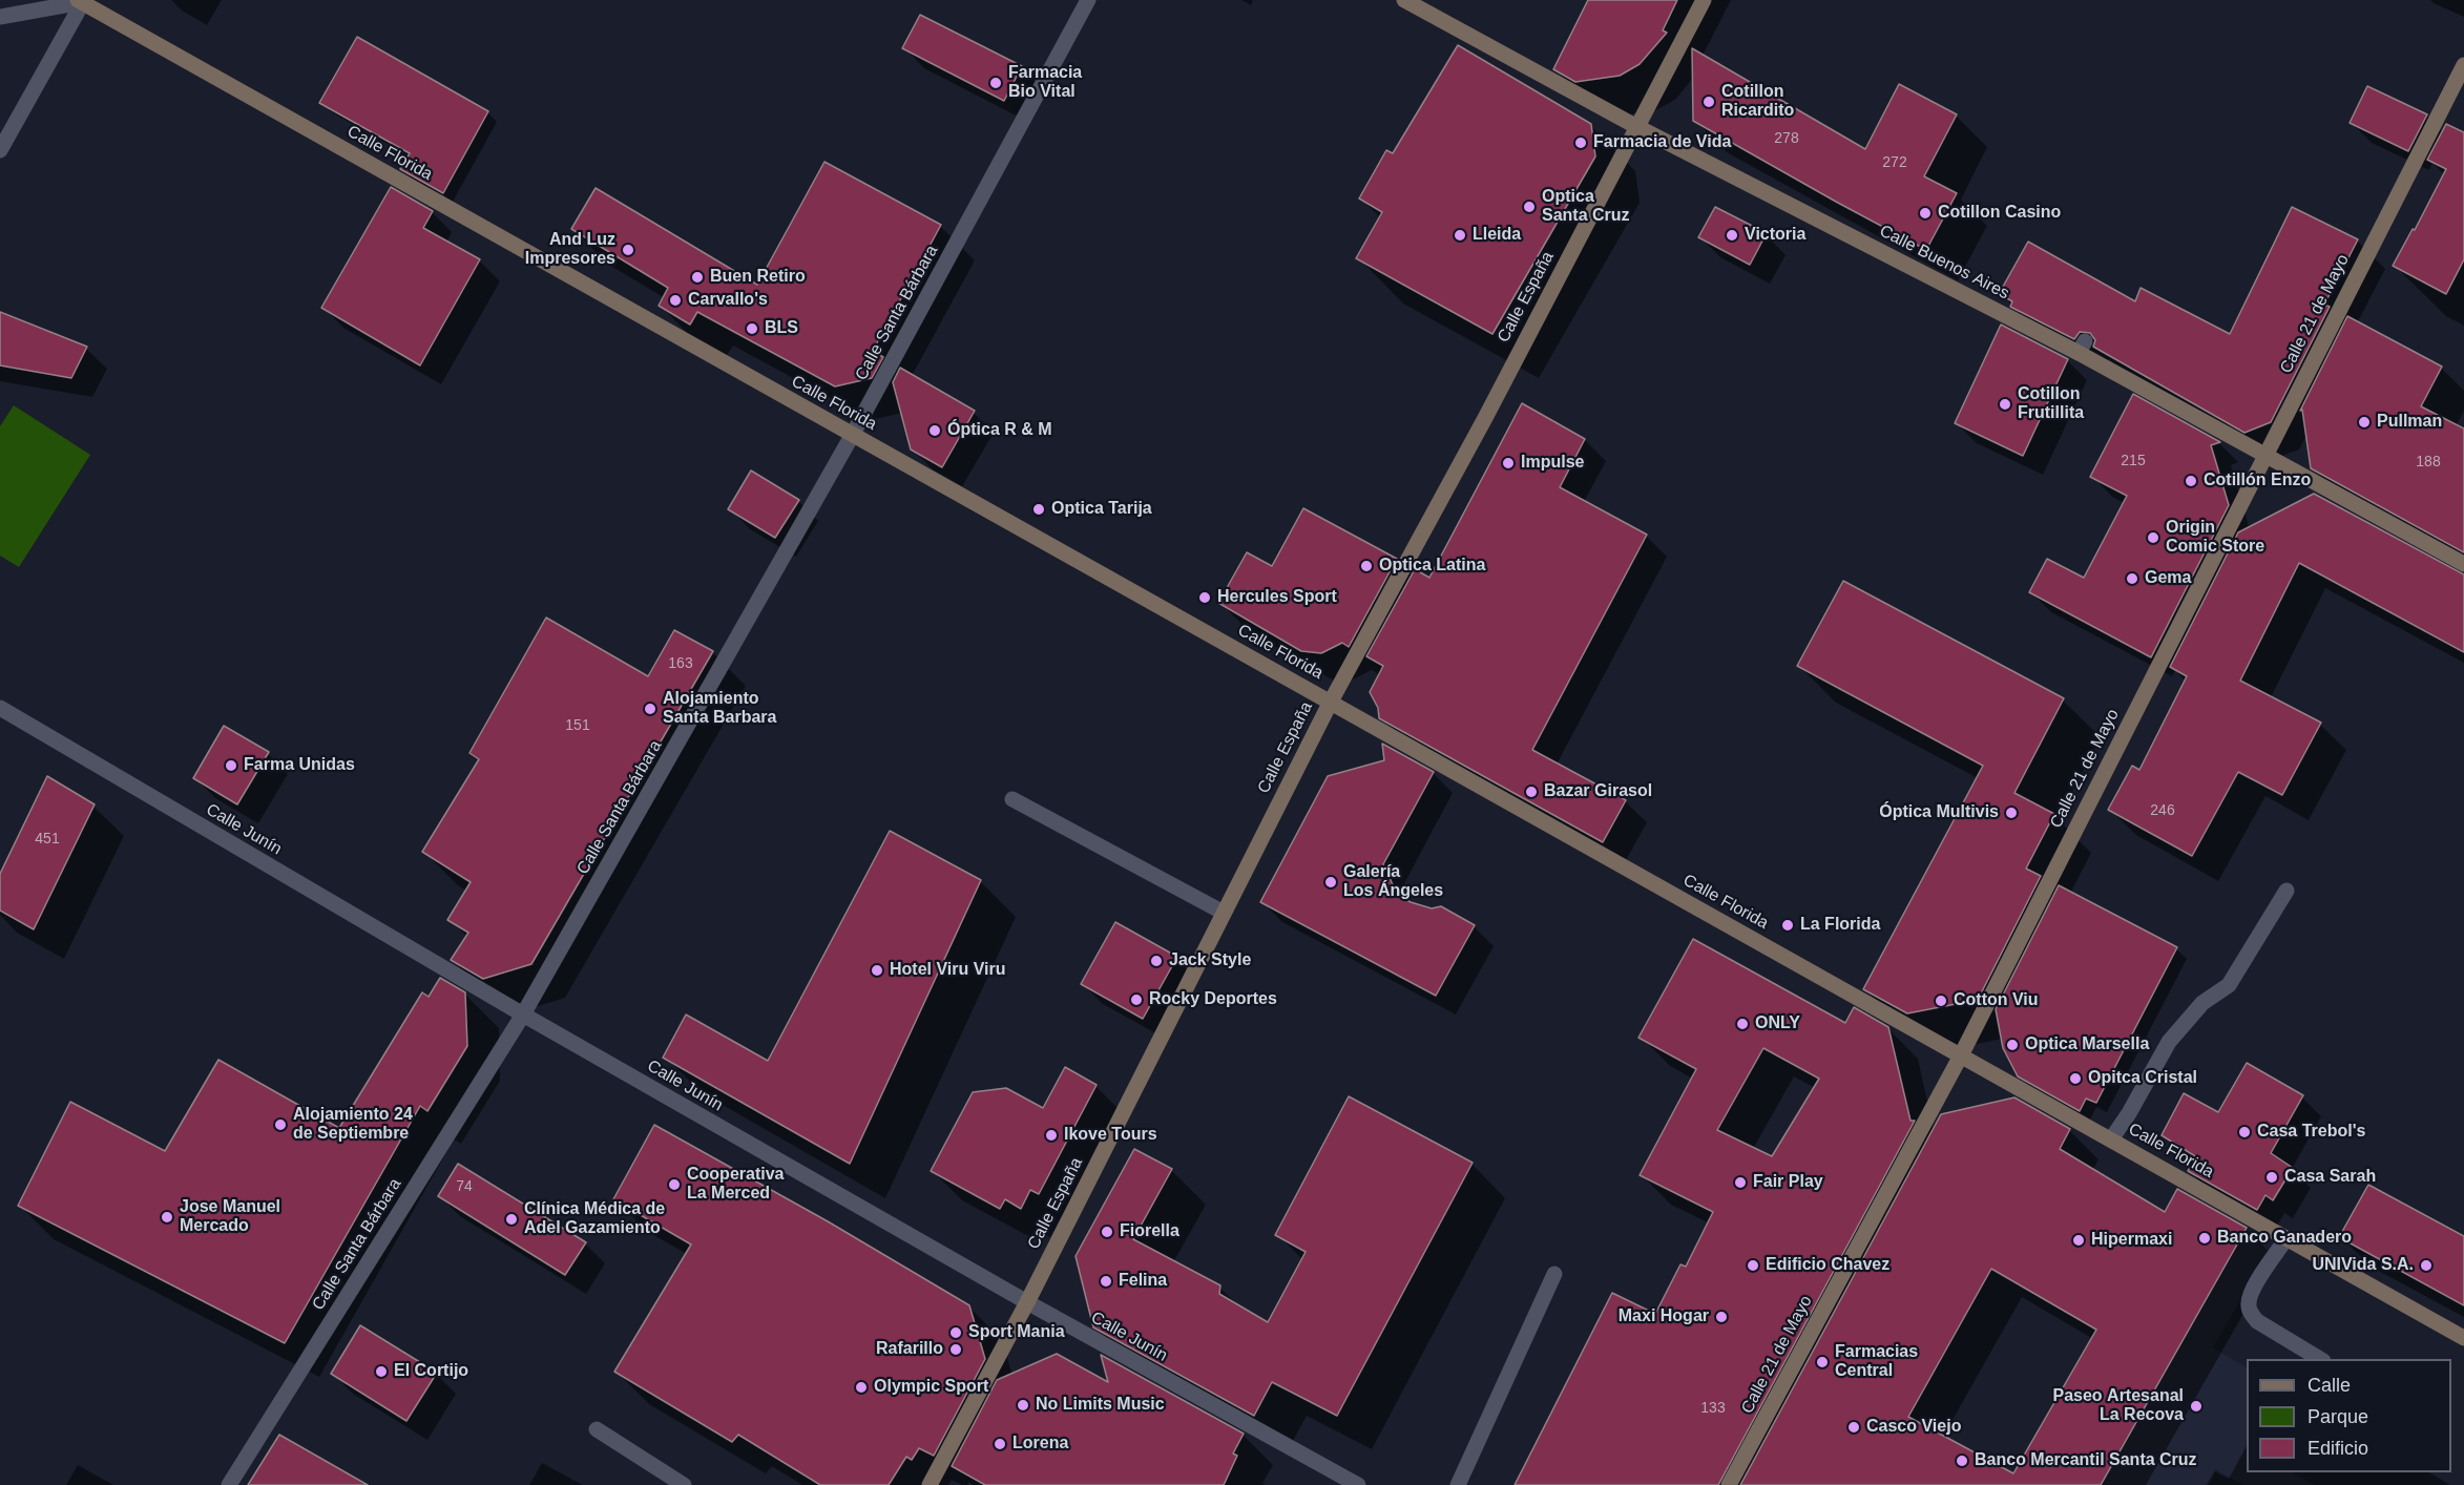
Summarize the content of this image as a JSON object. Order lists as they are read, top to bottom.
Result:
{
  "streets": {
    "street": [
      "Calle Florida",
      "Calle Buenos Aires",
      "Calle España",
      "Calle Santa Bárbara",
      "Calle 21 de Mayo",
      "Calle Junín"
    ]
  },
  "crossings": [
    ["Calle Florida", "Calle España"],
    ["Calle Florida", "Calle Santa Bárbara"],
    ["Calle Florida", "Calle 21 de Mayo"],
    ["Calle Buenos Aires", "Calle España"],
    ["Calle Buenos Aires", "Calle 21 de Mayo"],
    ["Calle España", "Calle Junín"],
    ["Calle Santa Bárbara", "Calle Junín"]
  ],
  "places": [
    "Farmacia Bio Vital",
    "Cotillon Ricardito",
    "Farmacia de Vida",
    "Optica Santa Cruz",
    "Cotillon Casino",
    "Lleida",
    "Victoria",
    "And Luz Impresores",
    "Buen Retiro",
    "Carvallo's",
    "BLS",
    "Cotillon Frutillita",
    "Pullman",
    "Óptica R & M",
    "Impulse",
    "Cotillón Enzo",
    "Optica Tarija",
    "Origin Comic Store",
    "Optica Latina",
    "Gema",
    "Hercules Sport",
    "Alojamiento Santa Barbara",
    "Farma Unidas",
    "Bazar Girasol",
    "Óptica Multivis",
    "Galería Los Ángeles",
    "La Florida",
    "Jack Style",
    "Hotel Viru Viru",
    "Rocky Deportes",
    "Cotton Viu",
    "ONLY",
    "Optica Marsella",
    "Opitca Cristal",
    "Alojamiento 24 de Septiembre",
    "Casa Trebol's",
    "Ikove Tours",
    "Casa Sarah",
    "Fair Play",
    "Cooperativa La Merced",
    "Jose Manuel Mercado",
    "Clínica Médica de Adel Gazamiento",
    "Fiorella",
    "Banco Ganadero",
    "Hipermaxi",
    "Edificio Chavez",
    "UNIVida S.A.",
    "Felina",
    "Maxi Hogar",
    "Sport Mania",
    "Rafarillo",
    "Farmacias Central",
    "El Cortijo",
    "Olympic Sport",
    "No Limits Music",
    "Paseo Artesanal La Recova",
    "Casco Viejo",
    "Lorena",
    "Banco Mercantil Santa Cruz"
  ],
  "house_numbers": [
    "278",
    "272",
    "215",
    "188",
    "163",
    "151",
    "246",
    "451",
    "74",
    "133"
  ],
  "legend": ["Calle", "Parque", "Edificio"]
}
